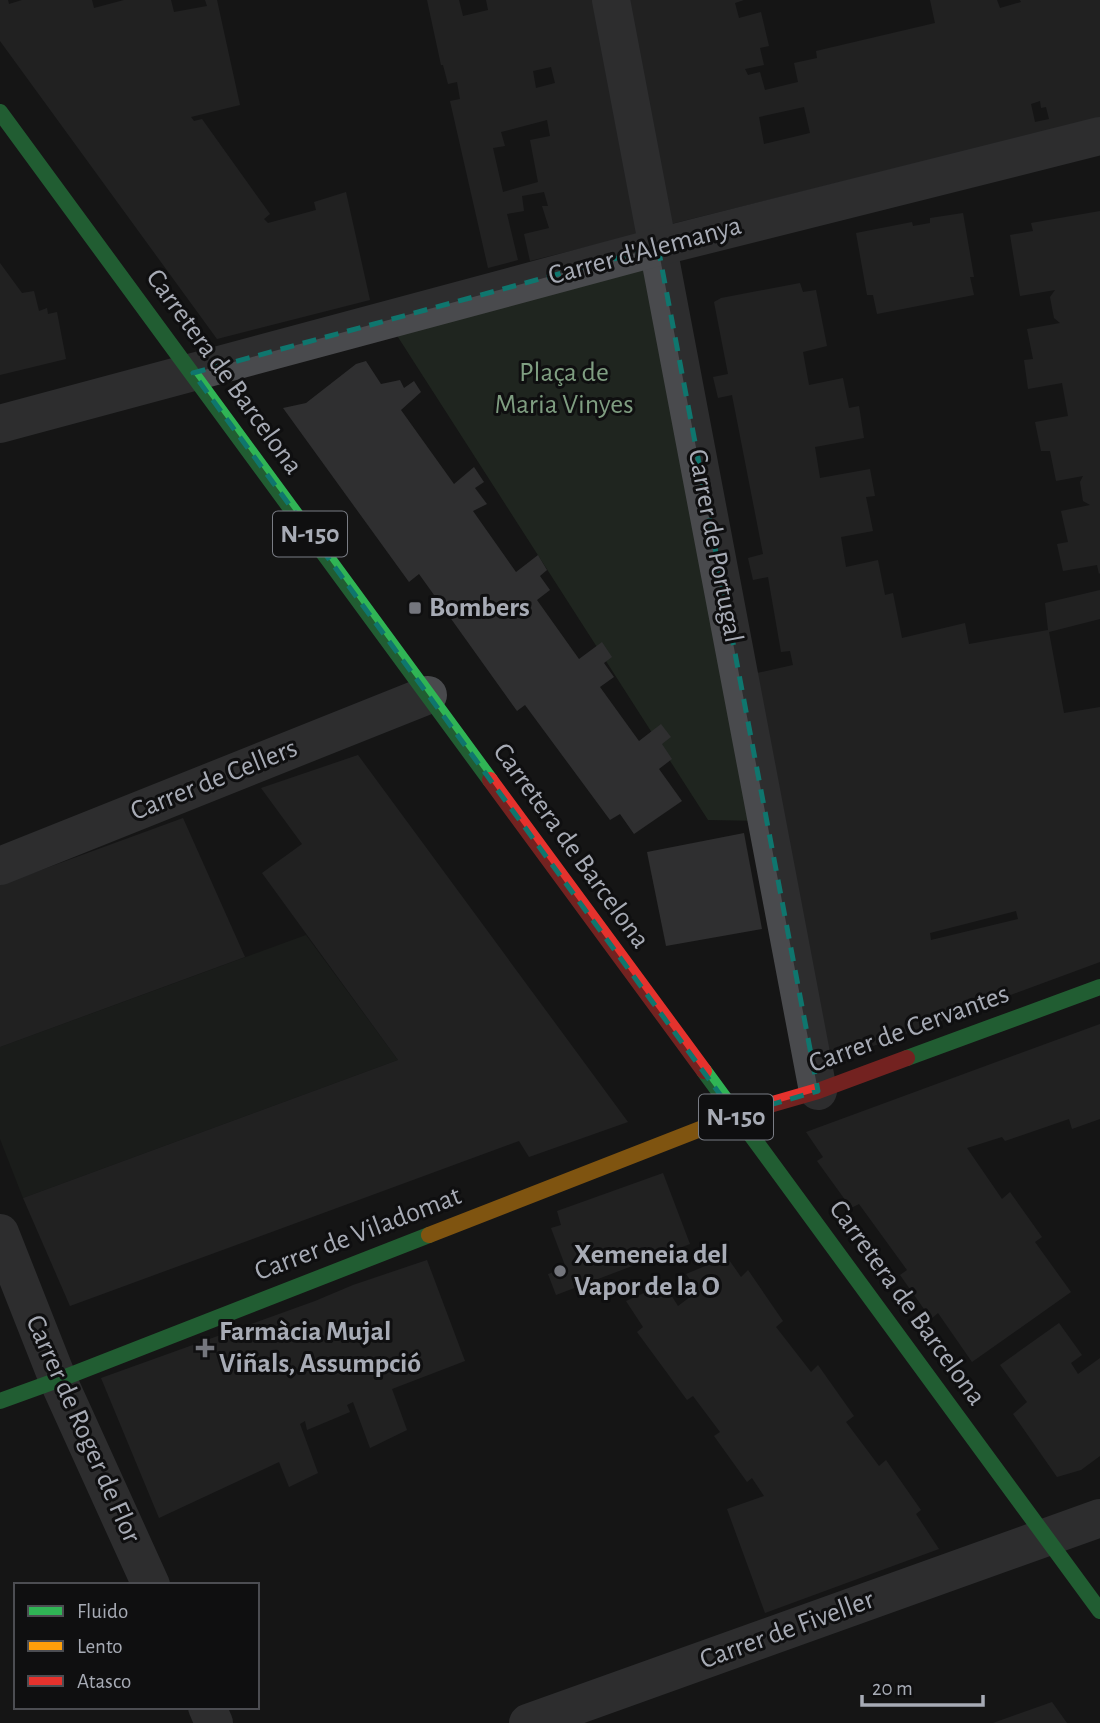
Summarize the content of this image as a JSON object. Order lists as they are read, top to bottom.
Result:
{
  "streets": {
    "main road": [
      "Carretera de Barcelona",
      "N-150",
      "Carrer de Cervantes",
      "Carrer de Viladomat"
    ],
    "street": [
      "Carrer d'Alemanya",
      "Carrer de Portugal",
      "Carrer de Cellers",
      "Carrer de Roger de Flor",
      "Carrer de Fiveller"
    ]
  },
  "crossings": [
    ["Carrer d'Alemanya", "Carretera de Barcelona"],
    ["Carrer d'Alemanya", "Carrer de Portugal"],
    ["Carretera de Barcelona", "Carrer de Cellers"],
    ["Carretera de Barcelona", "Carrer de Cervantes"],
    ["Carretera de Barcelona", "Carrer de Viladomat"],
    ["Carretera de Barcelona", "Carrer de Fiveller"],
    ["Carrer de Portugal", "Carrer de Cervantes"],
    ["Carrer de Cervantes", "Carrer de Viladomat"],
    ["Carrer de Viladomat", "Carrer de Roger de Flor"]
  ],
  "parks": ["Plaça de Maria Vinyes"],
  "places": {
    "transit": ["Bombers"],
    "other": ["Xemeneia del Vapor de la O"],
    "health": ["Farmàcia Mujal Viñals, Assumpció"]
  },
  "legend": ["Fluido", "Lento", "Atasco"],
  "scale_bar": "20 m"
}
